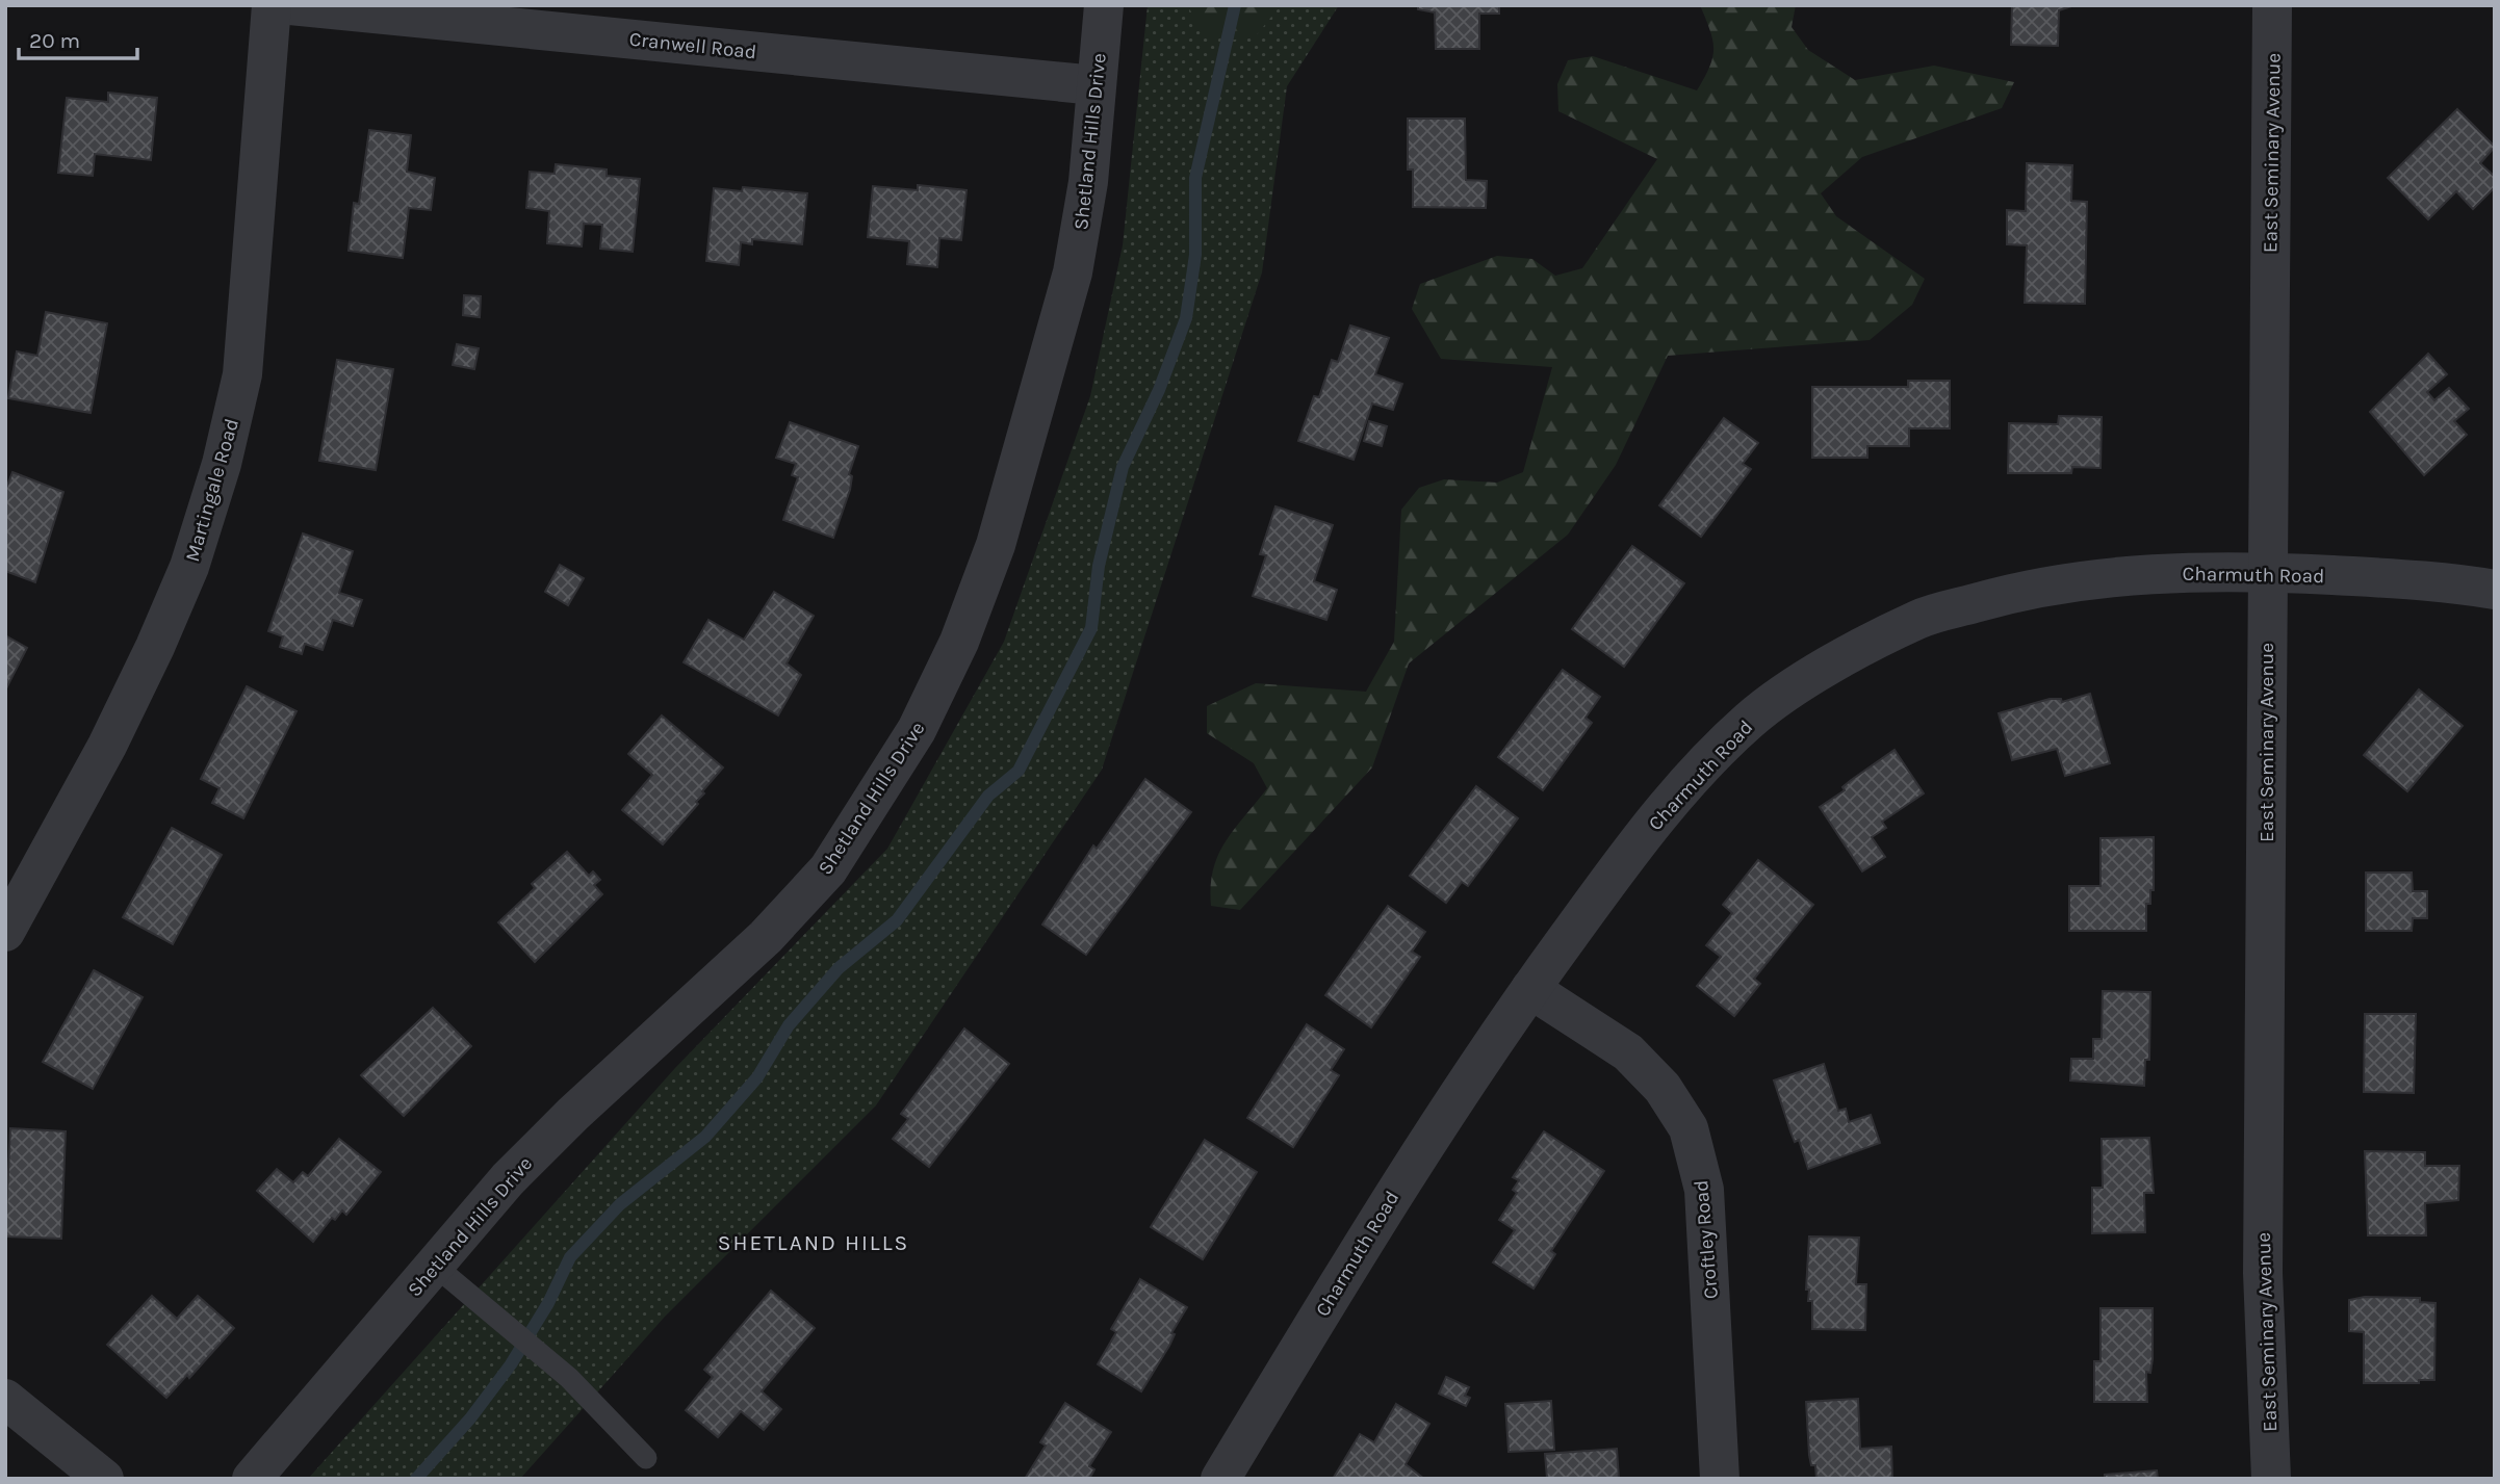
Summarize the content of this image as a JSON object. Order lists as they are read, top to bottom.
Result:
{
  "streets": {
    "street": [
      "Cranwell Road",
      "Shetland Hills Drive",
      "East Seminary Avenue",
      "Martingale Road",
      "Charmuth Road",
      "Croftley Road"
    ]
  },
  "crossings": [
    ["Cranwell Road", "Shetland Hills Drive"],
    ["East Seminary Avenue", "Charmuth Road"],
    ["Charmuth Road", "Croftley Road"]
  ],
  "districts": ["SHETLAND HILLS"],
  "scale_bar": "20 m"
}
